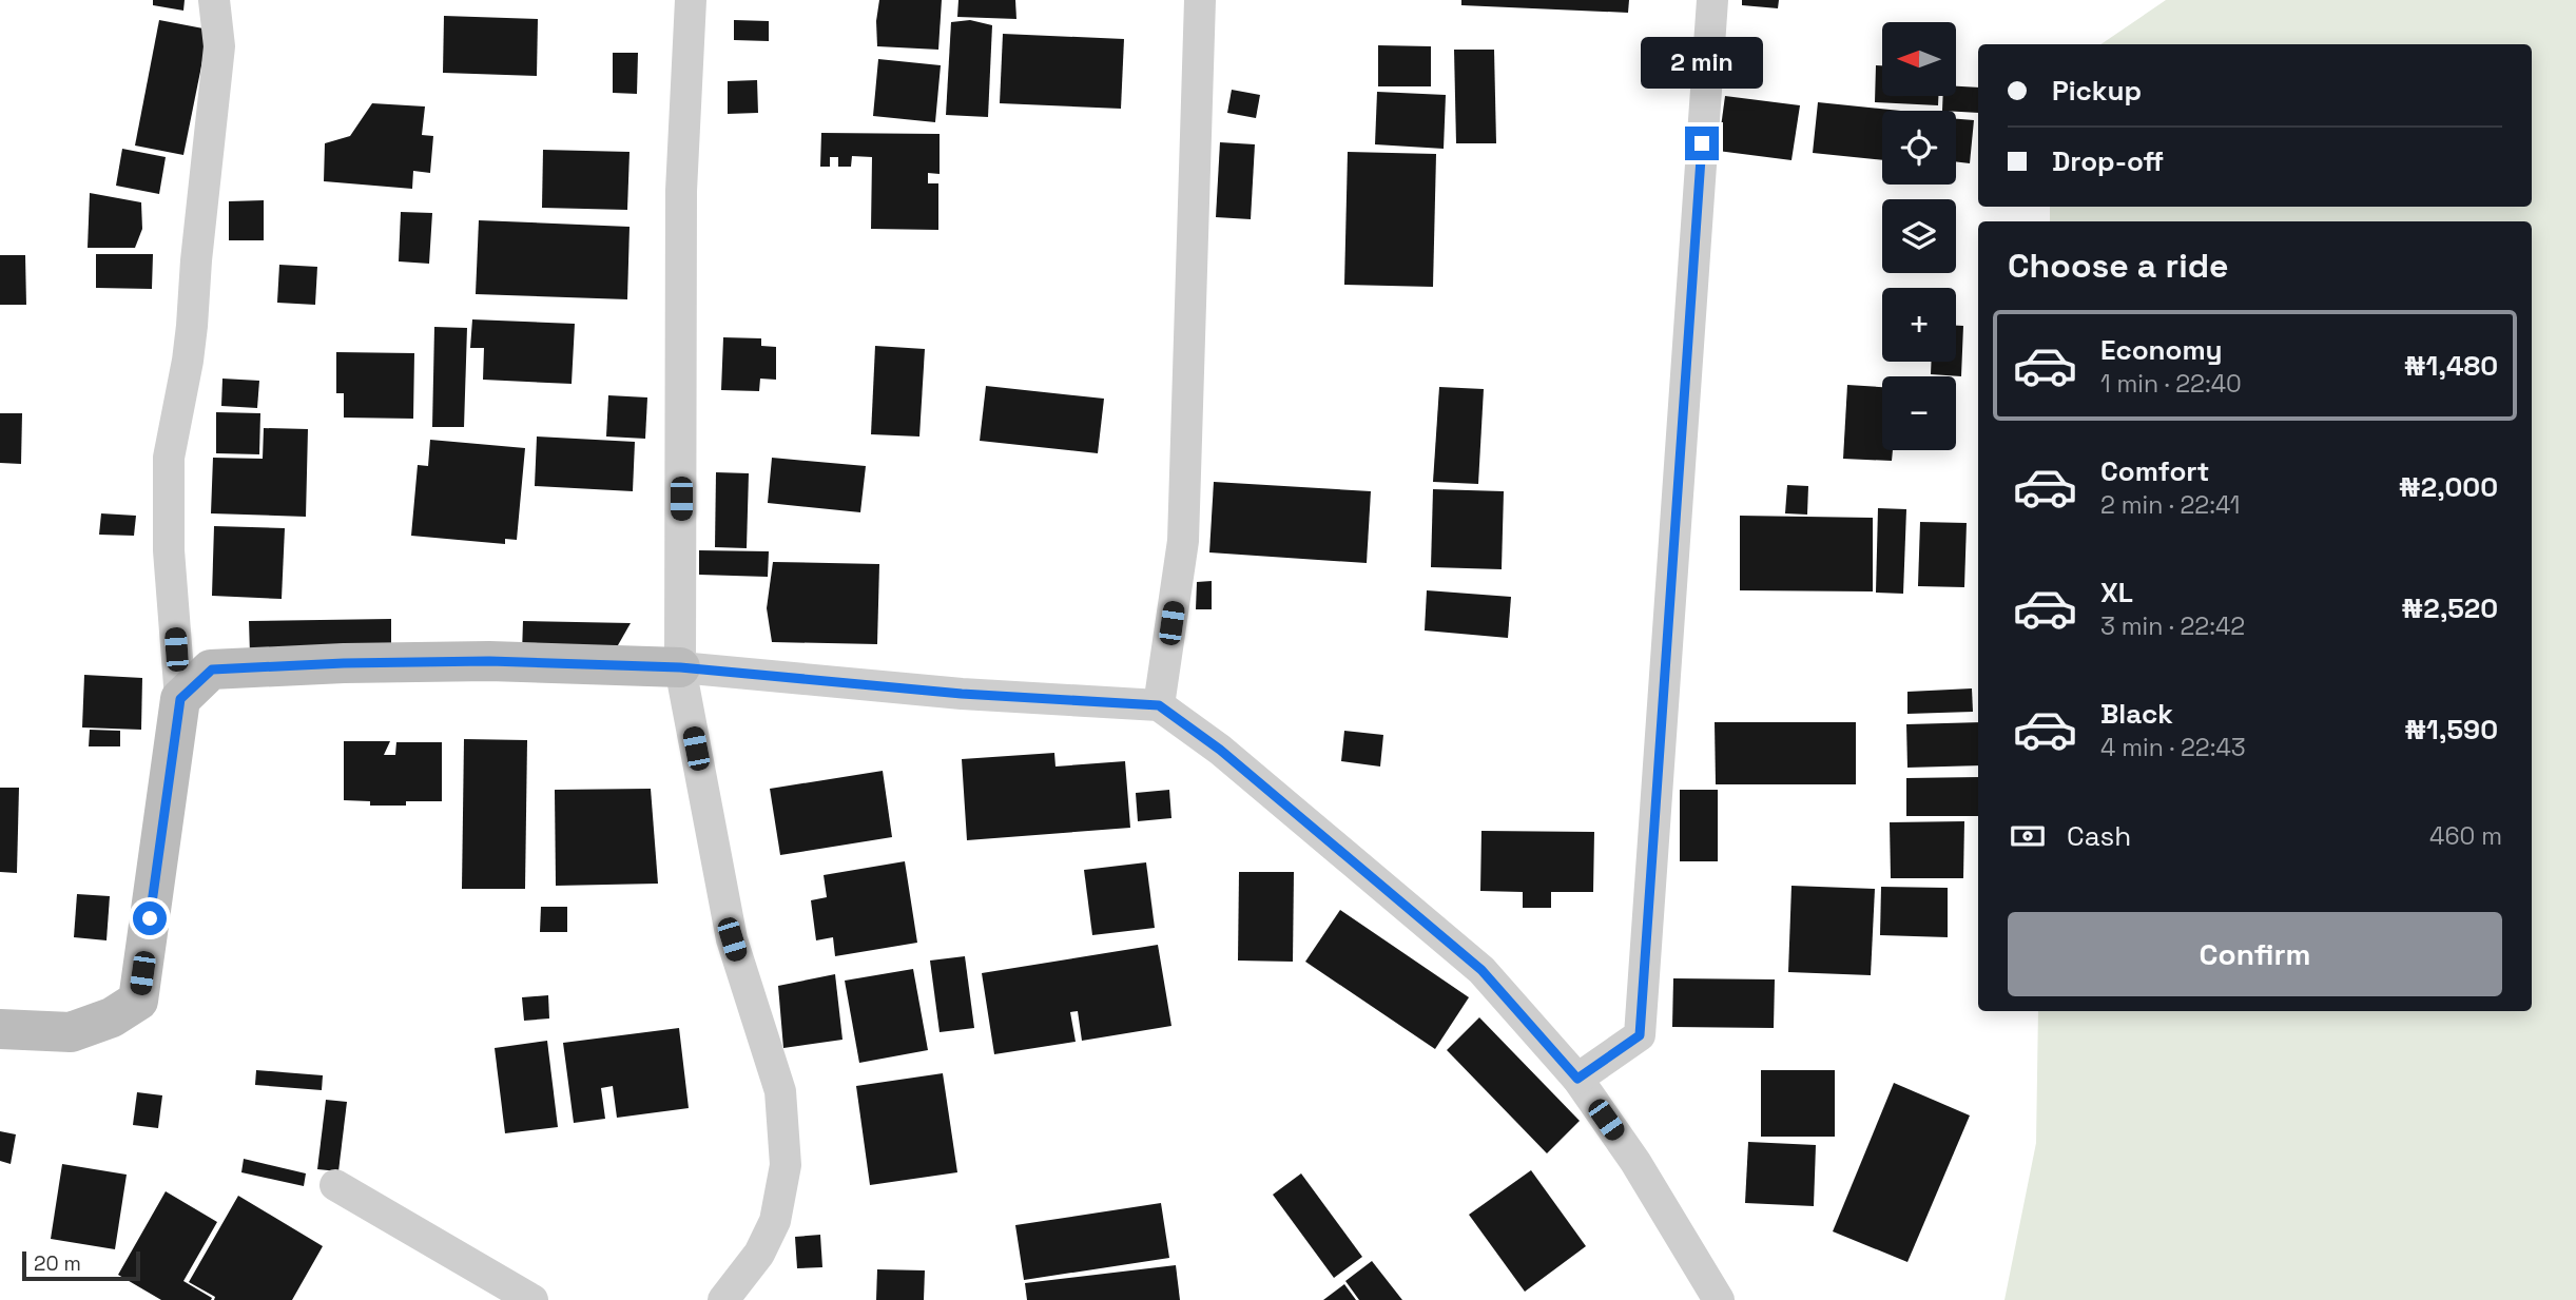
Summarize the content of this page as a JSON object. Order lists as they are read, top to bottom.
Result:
{
  "scale_bar": "20 m",
  "north": "left",
  "page": {
    "map_buttons": ["+", "−"],
    "bubble": "2 min",
    "banner": ["Pickup", "Drop-off"],
    "heading": "Choose a ride",
    "list": [
      {
        "name": "Economy",
        "note": "1 min · 22:40",
        "value": "₦1,480"
      },
      {
        "name": "Comfort",
        "note": "2 min · 22:41",
        "value": "₦2,000"
      },
      {
        "name": "XL",
        "note": "3 min · 22:42",
        "value": "₦2,520"
      },
      {
        "name": "Black",
        "note": "4 min · 22:43",
        "value": "₦1,590"
      }
    ],
    "pay": ["Cash", "460 m"],
    "buttons": "Confirm",
    "scale": "20 m"
  }
}
